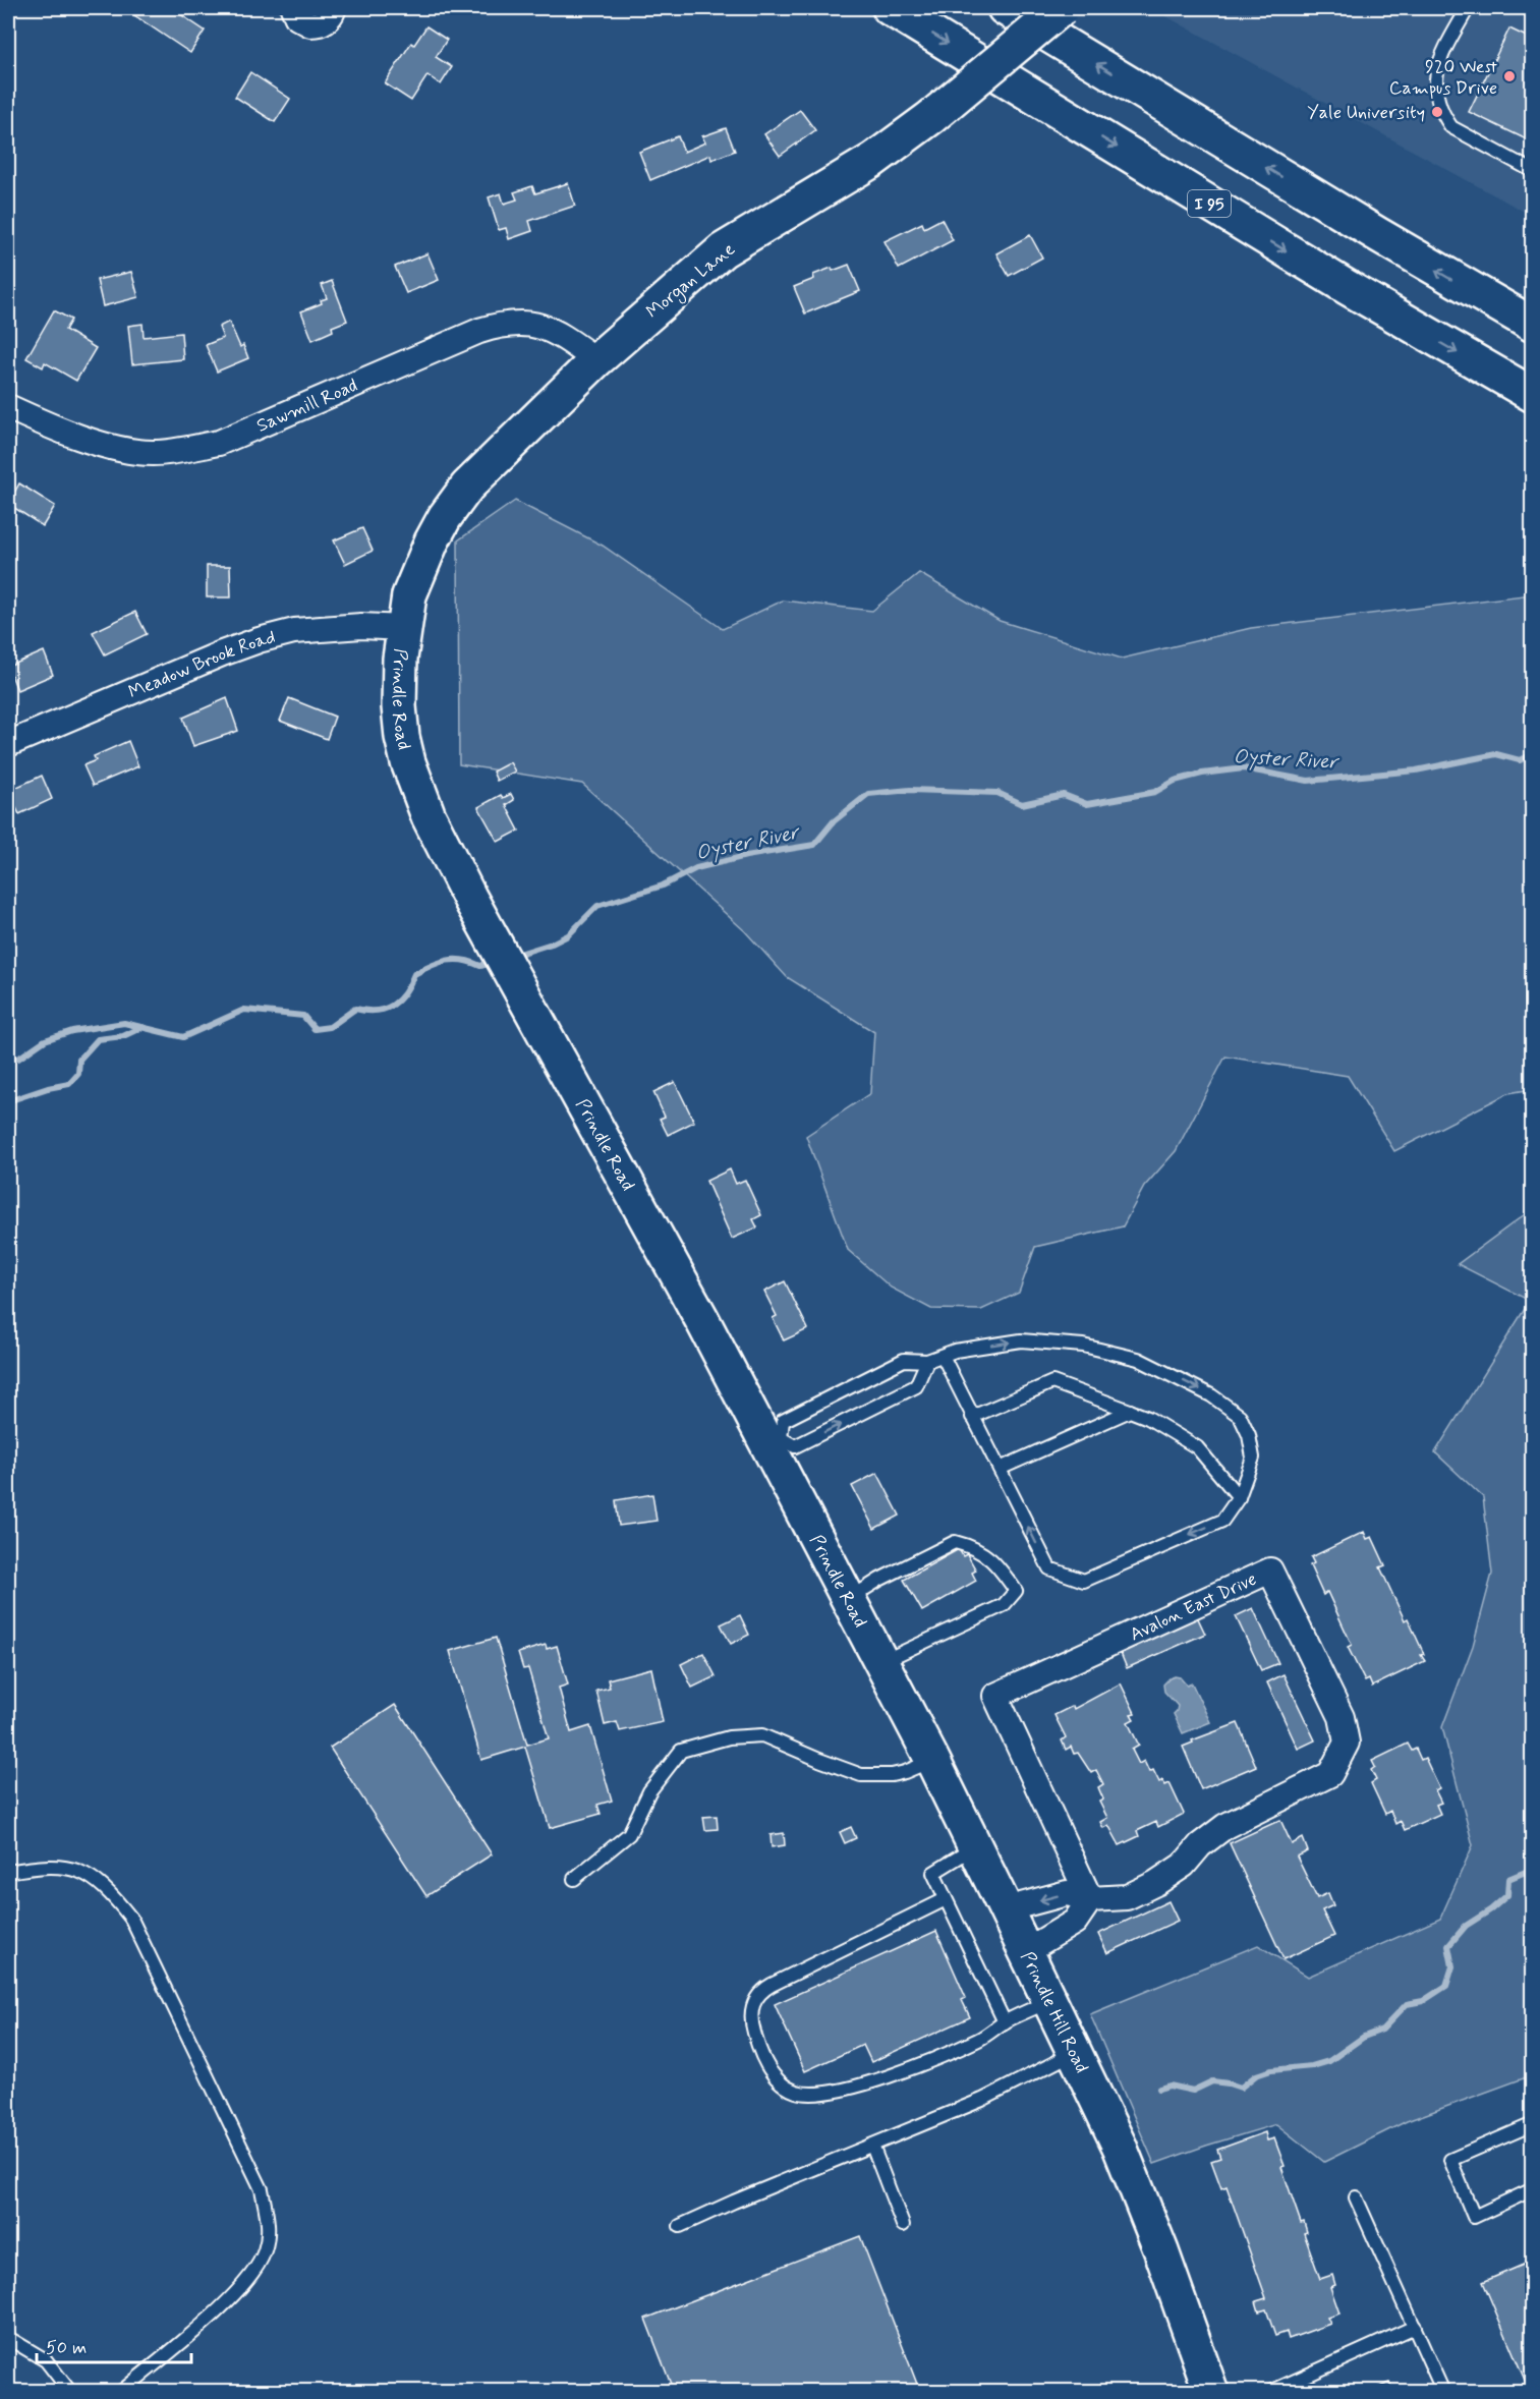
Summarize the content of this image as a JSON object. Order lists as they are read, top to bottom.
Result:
{
  "streets": {
    "main road": [
      "I 95",
      "Morgan Lane",
      "Prindle Road",
      "Prindle Hill Road"
    ],
    "street": ["Sawmill Road", "Meadow Brook Road", "Avalon East Drive"]
  },
  "crossings": [
    ["Morgan Lane", "Sawmill Road"],
    ["Morgan Lane", "Meadow Brook Road"],
    ["Morgan Lane", "Prindle Road"],
    ["Meadow Brook Road", "Prindle Road"],
    ["Prindle Road", "Prindle Hill Road"],
    ["Avalon East Drive", "Prindle Hill Road"]
  ],
  "water": ["Oyster River"],
  "places": ["920 West Campus Drive", "Yale University"],
  "scale_bar": "50 m"
}
